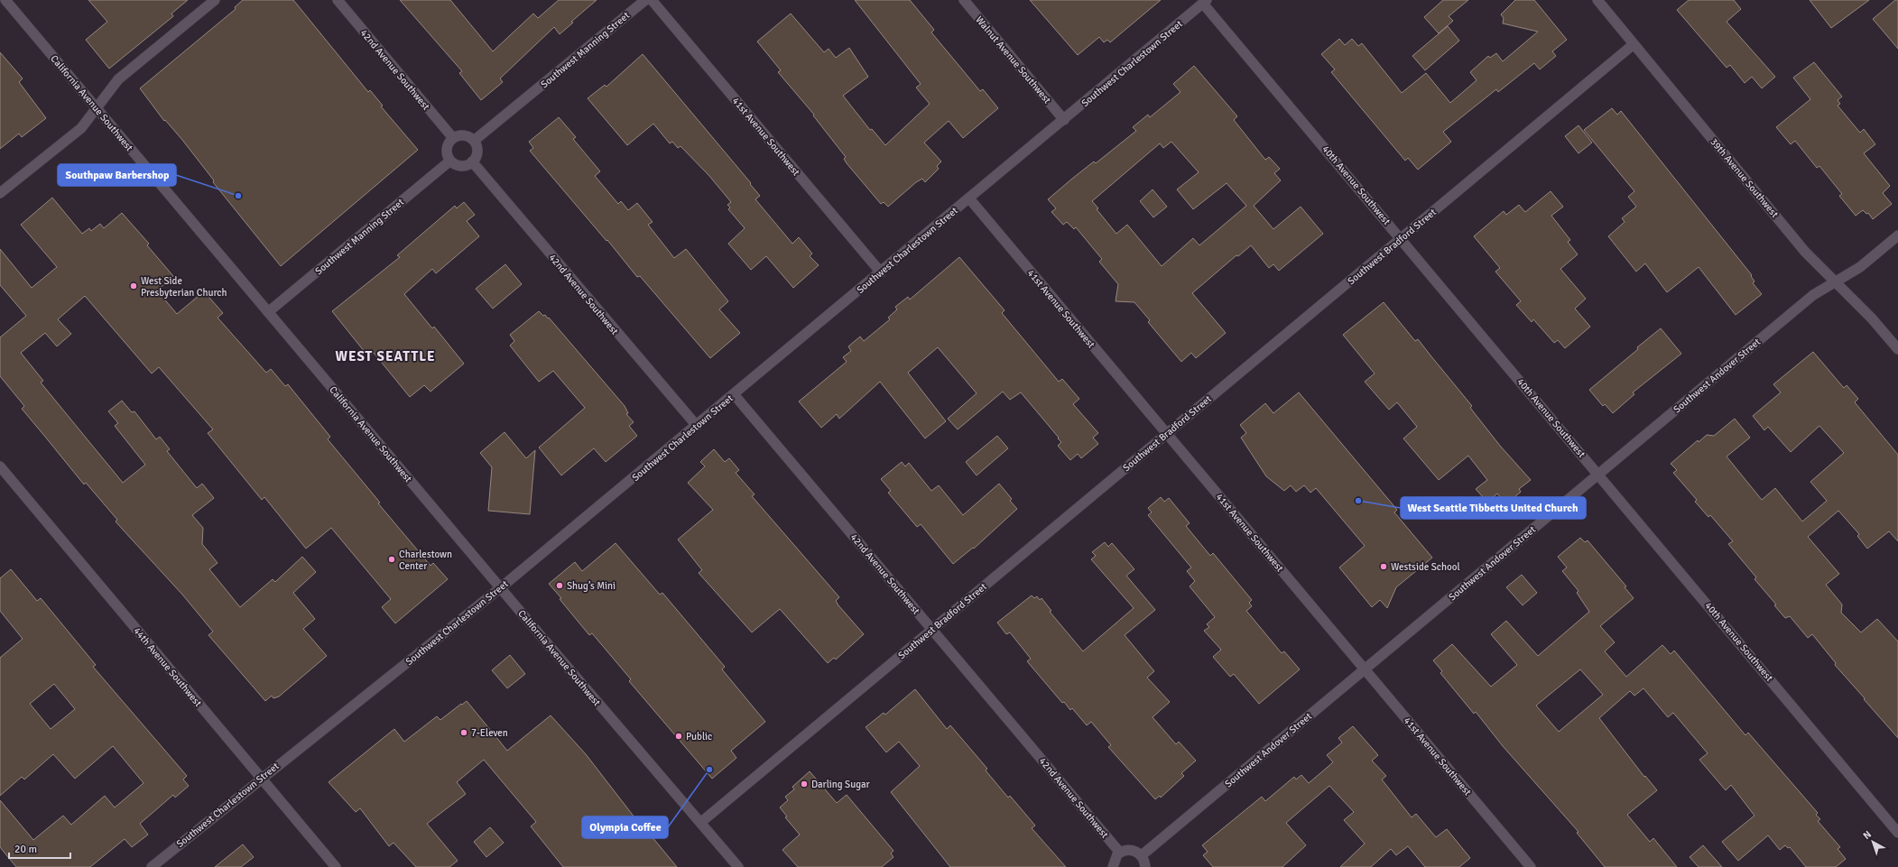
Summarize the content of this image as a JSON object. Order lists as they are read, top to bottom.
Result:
{
  "streets": {
    "street": [
      "Southwest Manning Street",
      "Walnut Avenue Southwest",
      "Southwest Charlestown Street",
      "42nd Avenue Southwest",
      "California Avenue Southwest",
      "41st Avenue Southwest",
      "39th Avenue Southwest",
      "40th Avenue Southwest",
      "Southwest Bradford Street",
      "Southwest Andover Street",
      "44th Avenue Southwest"
    ]
  },
  "crossings": [
    ["Southwest Manning Street", "42nd Avenue Southwest"],
    ["Southwest Manning Street", "California Avenue Southwest"],
    ["Walnut Avenue Southwest", "Southwest Charlestown Street"],
    ["Southwest Charlestown Street", "42nd Avenue Southwest"],
    ["Southwest Charlestown Street", "California Avenue Southwest"],
    ["Southwest Charlestown Street", "41st Avenue Southwest"],
    ["Southwest Charlestown Street", "40th Avenue Southwest"],
    ["Southwest Charlestown Street", "44th Avenue Southwest"],
    ["42nd Avenue Southwest", "Southwest Bradford Street"],
    ["California Avenue Southwest", "Southwest Bradford Street"],
    ["41st Avenue Southwest", "Southwest Bradford Street"],
    ["41st Avenue Southwest", "Southwest Andover Street"],
    ["39th Avenue Southwest", "Southwest Bradford Street"],
    ["39th Avenue Southwest", "Southwest Andover Street"],
    ["40th Avenue Southwest", "Southwest Bradford Street"],
    ["40th Avenue Southwest", "Southwest Andover Street"]
  ],
  "districts": ["WEST SEATTLE"],
  "places": [
    "Southpaw Barbershop",
    "West Side Presbyterian Church",
    "West Seattle Tibbetts United Church",
    "Charlestown Center",
    "Westside School",
    "Shug’s Mini",
    "7-Eleven",
    "Public",
    "Olympia Coffee",
    "Darling Sugar"
  ],
  "scale_bar": "20 m",
  "north": "top left"
}
